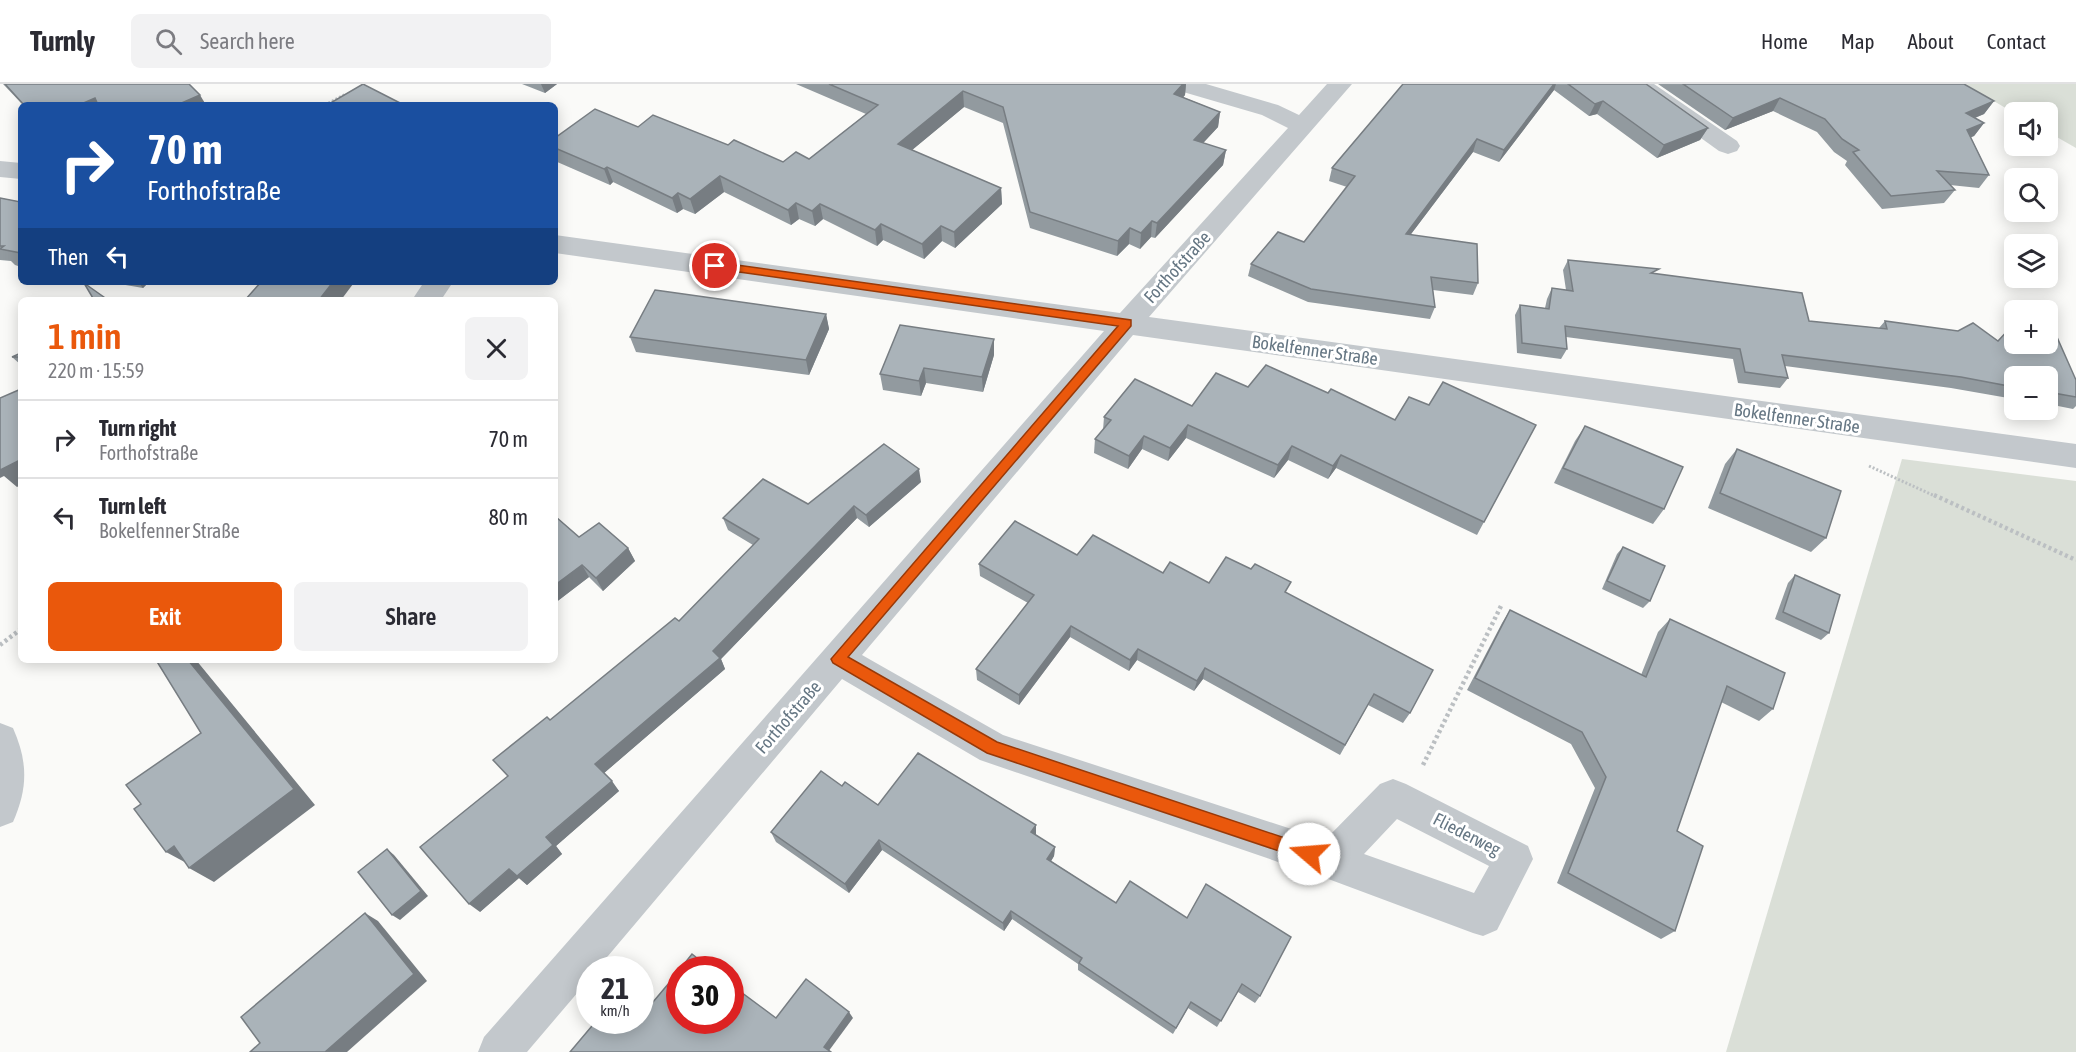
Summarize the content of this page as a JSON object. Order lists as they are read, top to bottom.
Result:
{
  "streets": {
    "street": ["Forthofstraße", "Bokelfenner Straße", "Fliederweg"]
  },
  "crossings": [
    ["Forthofstraße", "Bokelfenner Straße"],
    ["Forthofstraße", "Fliederweg"]
  ],
  "page": {
    "header": "Turnly",
    "search": "Search here",
    "nav": [
      "Home",
      "Map",
      "About",
      "Contact"
    ],
    "map_buttons": ["+", "−"],
    "turn": ["70 m", "Forthofstraße"],
    "then": "Then",
    "heading": ["1 min", "220 m · 15:59"],
    "list": [
      {
        "name": "Turn right",
        "note": "Forthofstraße",
        "value": "70 m"
      },
      {
        "name": "Turn left",
        "note": "Bokelfenner Straße",
        "value": "80 m"
      }
    ],
    "buttons": ["Exit", "Share"],
    "speed": "21 km/h",
    "limit": "30"
  }
}
